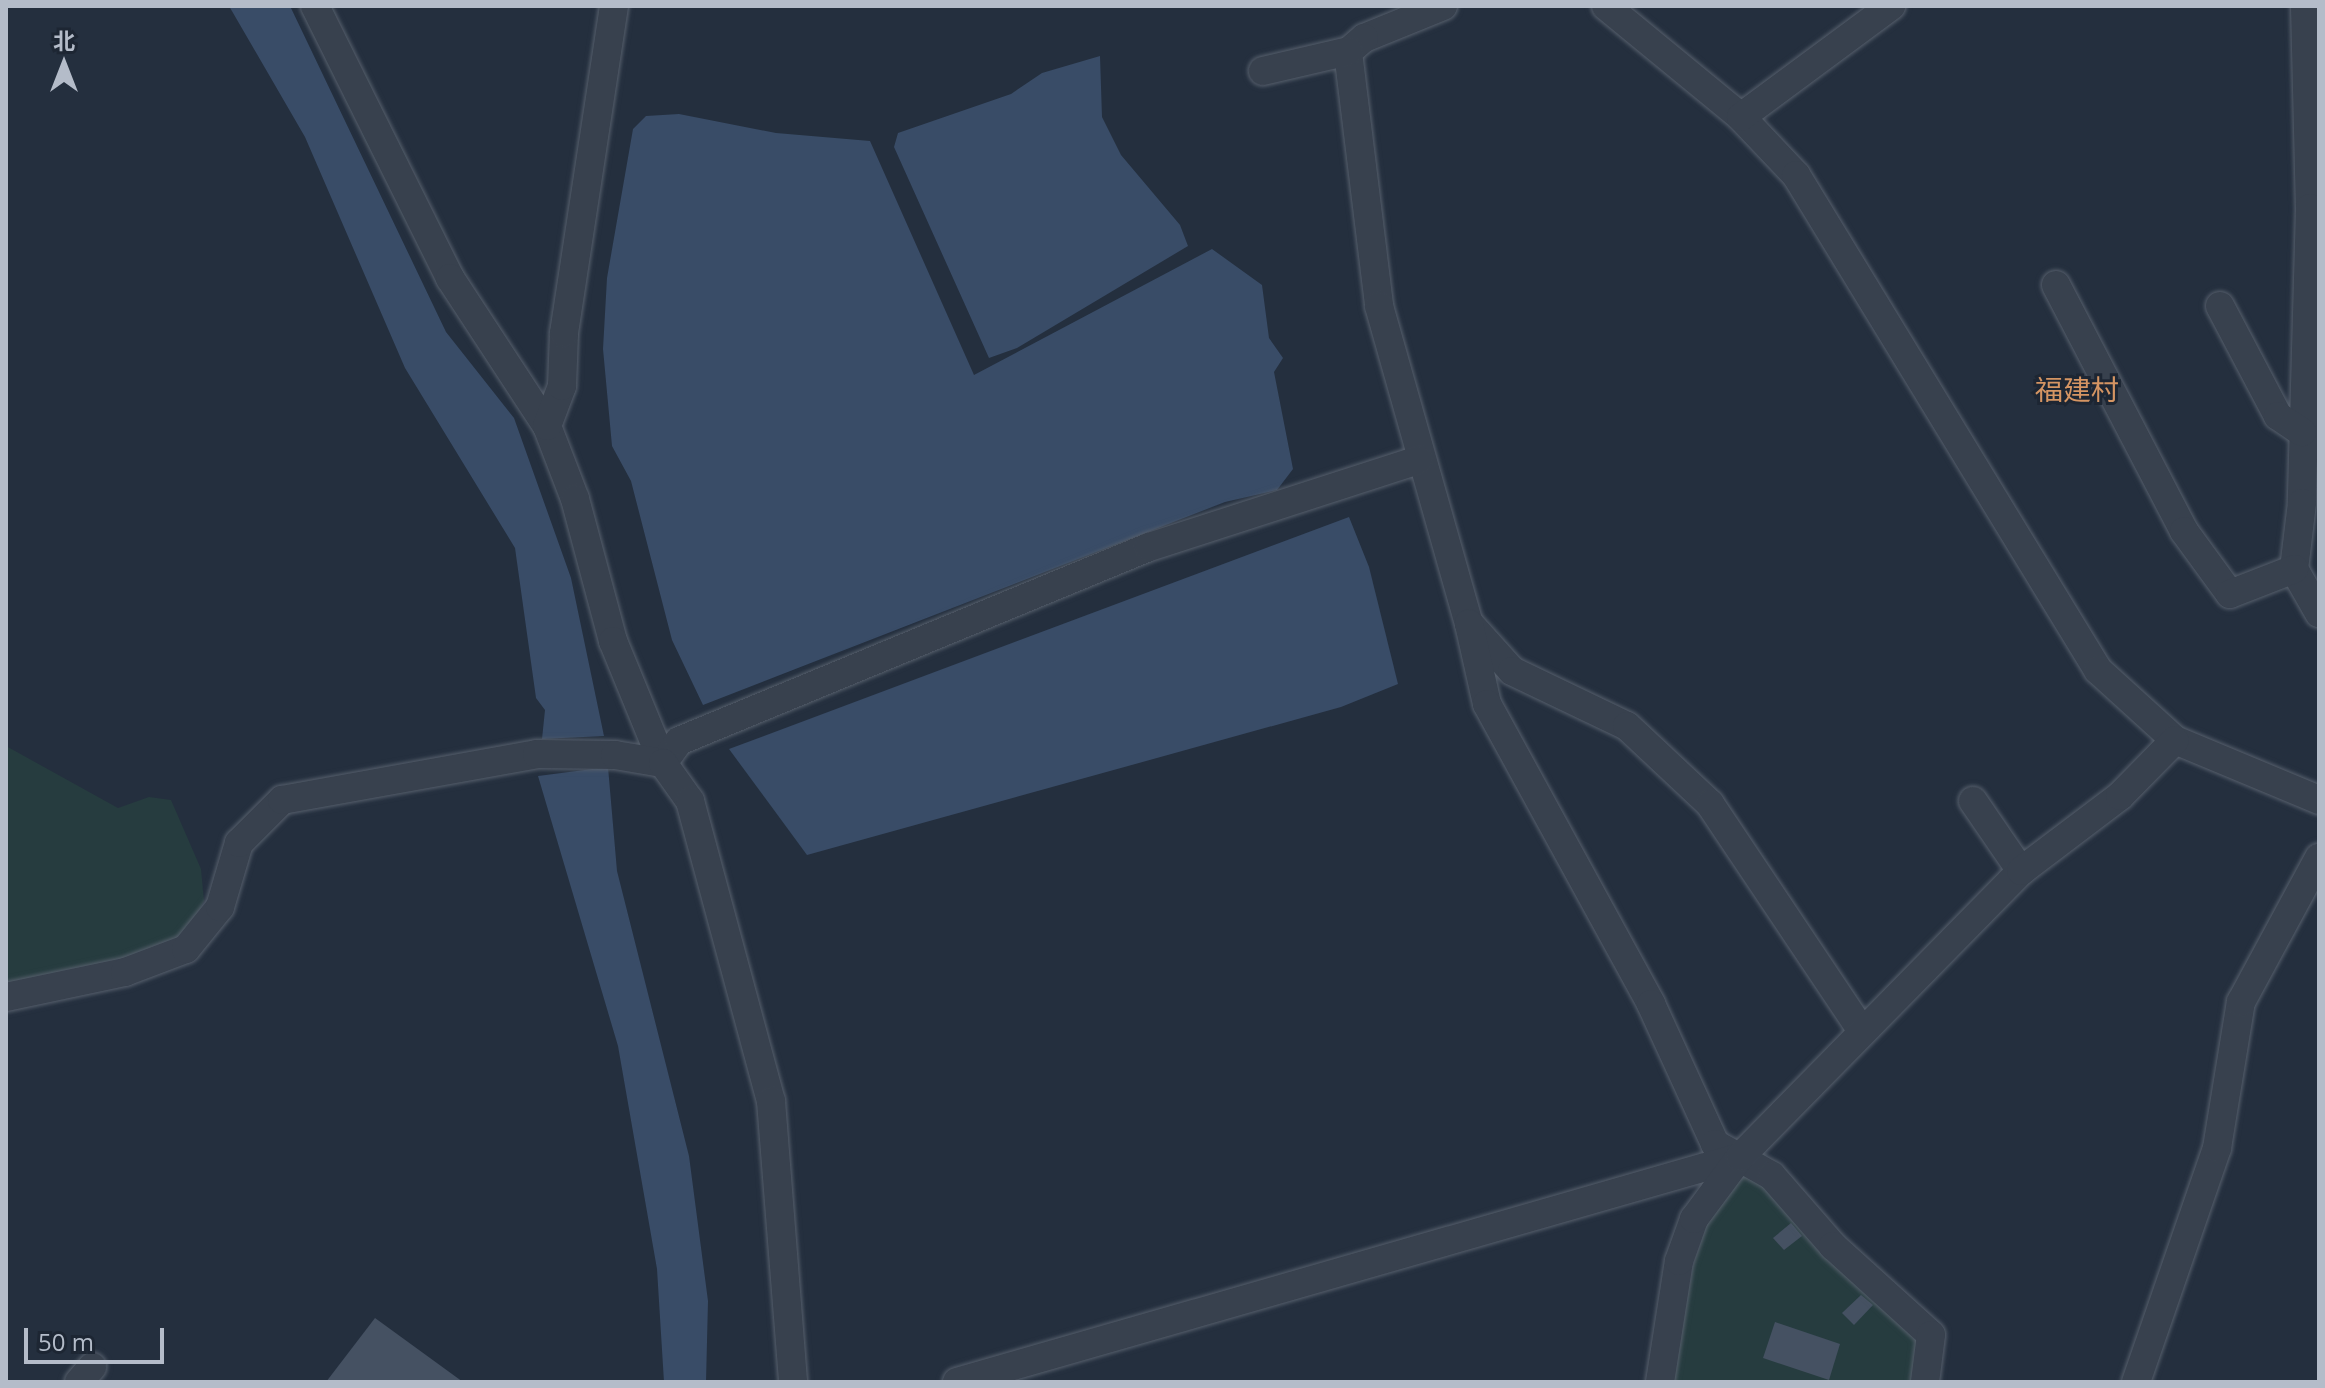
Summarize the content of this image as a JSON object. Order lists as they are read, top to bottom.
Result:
{
  "districts": ["福建村"],
  "scale_bar": "50 m",
  "north": "top"
}
